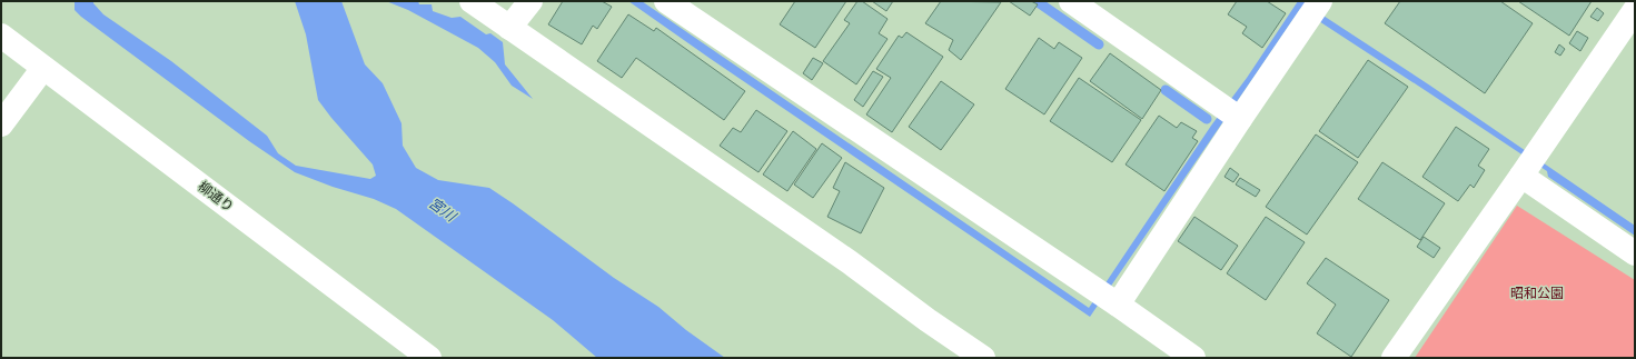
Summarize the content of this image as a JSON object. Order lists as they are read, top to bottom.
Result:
{
  "streets": {
    "street": ["柳通り"]
  },
  "water": ["宮川"],
  "parks": ["昭和公園"]
}
